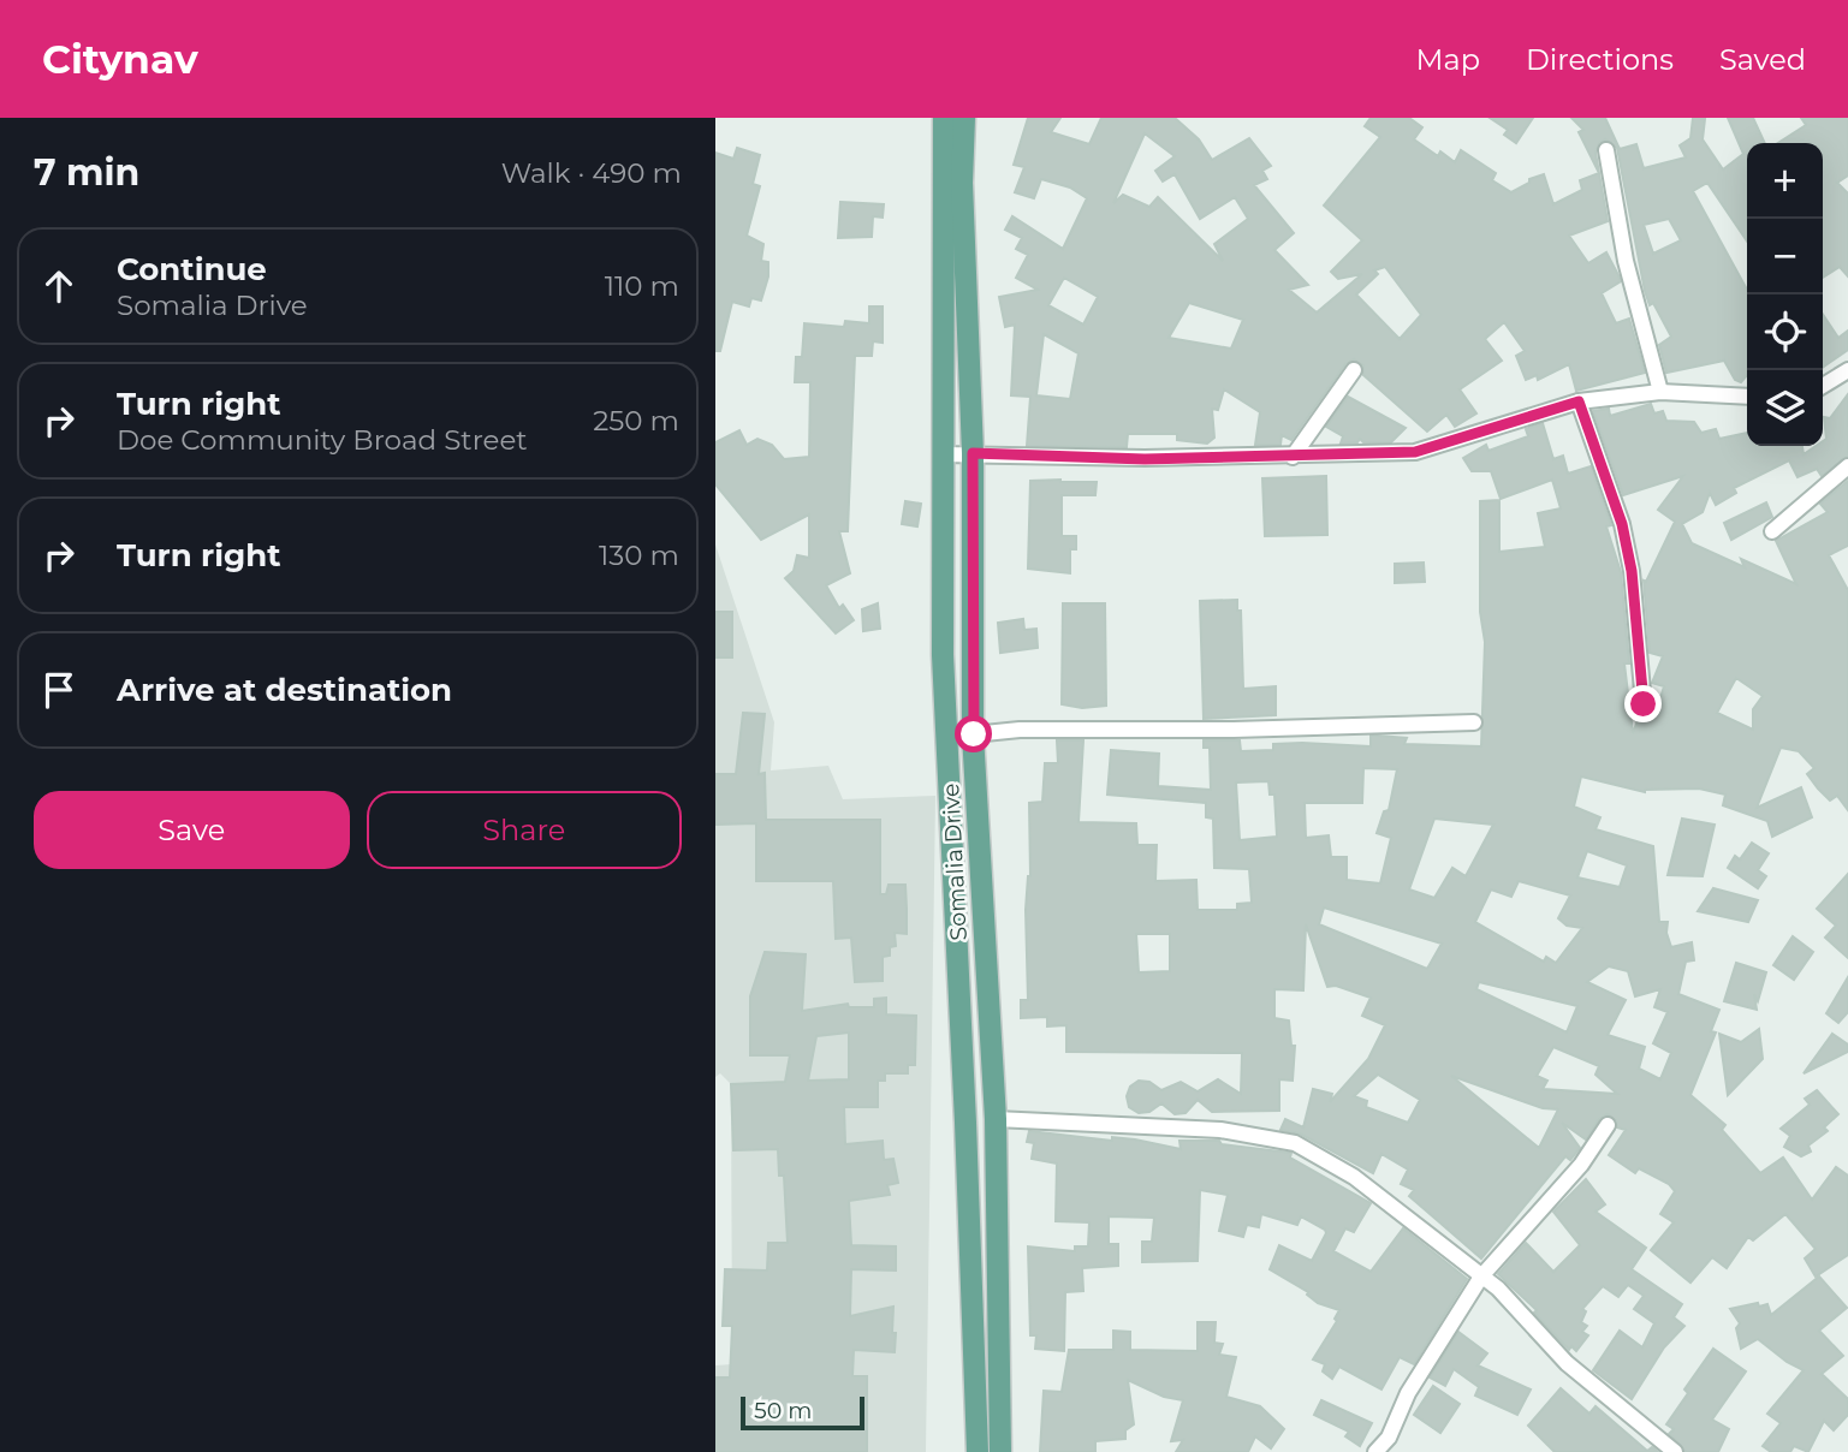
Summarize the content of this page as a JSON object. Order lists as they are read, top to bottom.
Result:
{
  "streets": {
    "main road": ["Somalia Drive"]
  },
  "scale_bar": "50 m",
  "page": {
    "header": "Citynav",
    "nav": ["Map", "Directions", "Saved"],
    "heading": ["7 min", "Walk · 490 m"],
    "map_buttons": ["+", "−"],
    "list": [
      ["Continue", "Somalia Drive", "110 m"],
      ["Turn right", "Doe Community Broad Street", "250 m"],
      ["Turn right", "130 m"],
      "Arrive at destination"
    ],
    "buttons": ["Save", "Share"],
    "scale": "50 m"
  }
}
